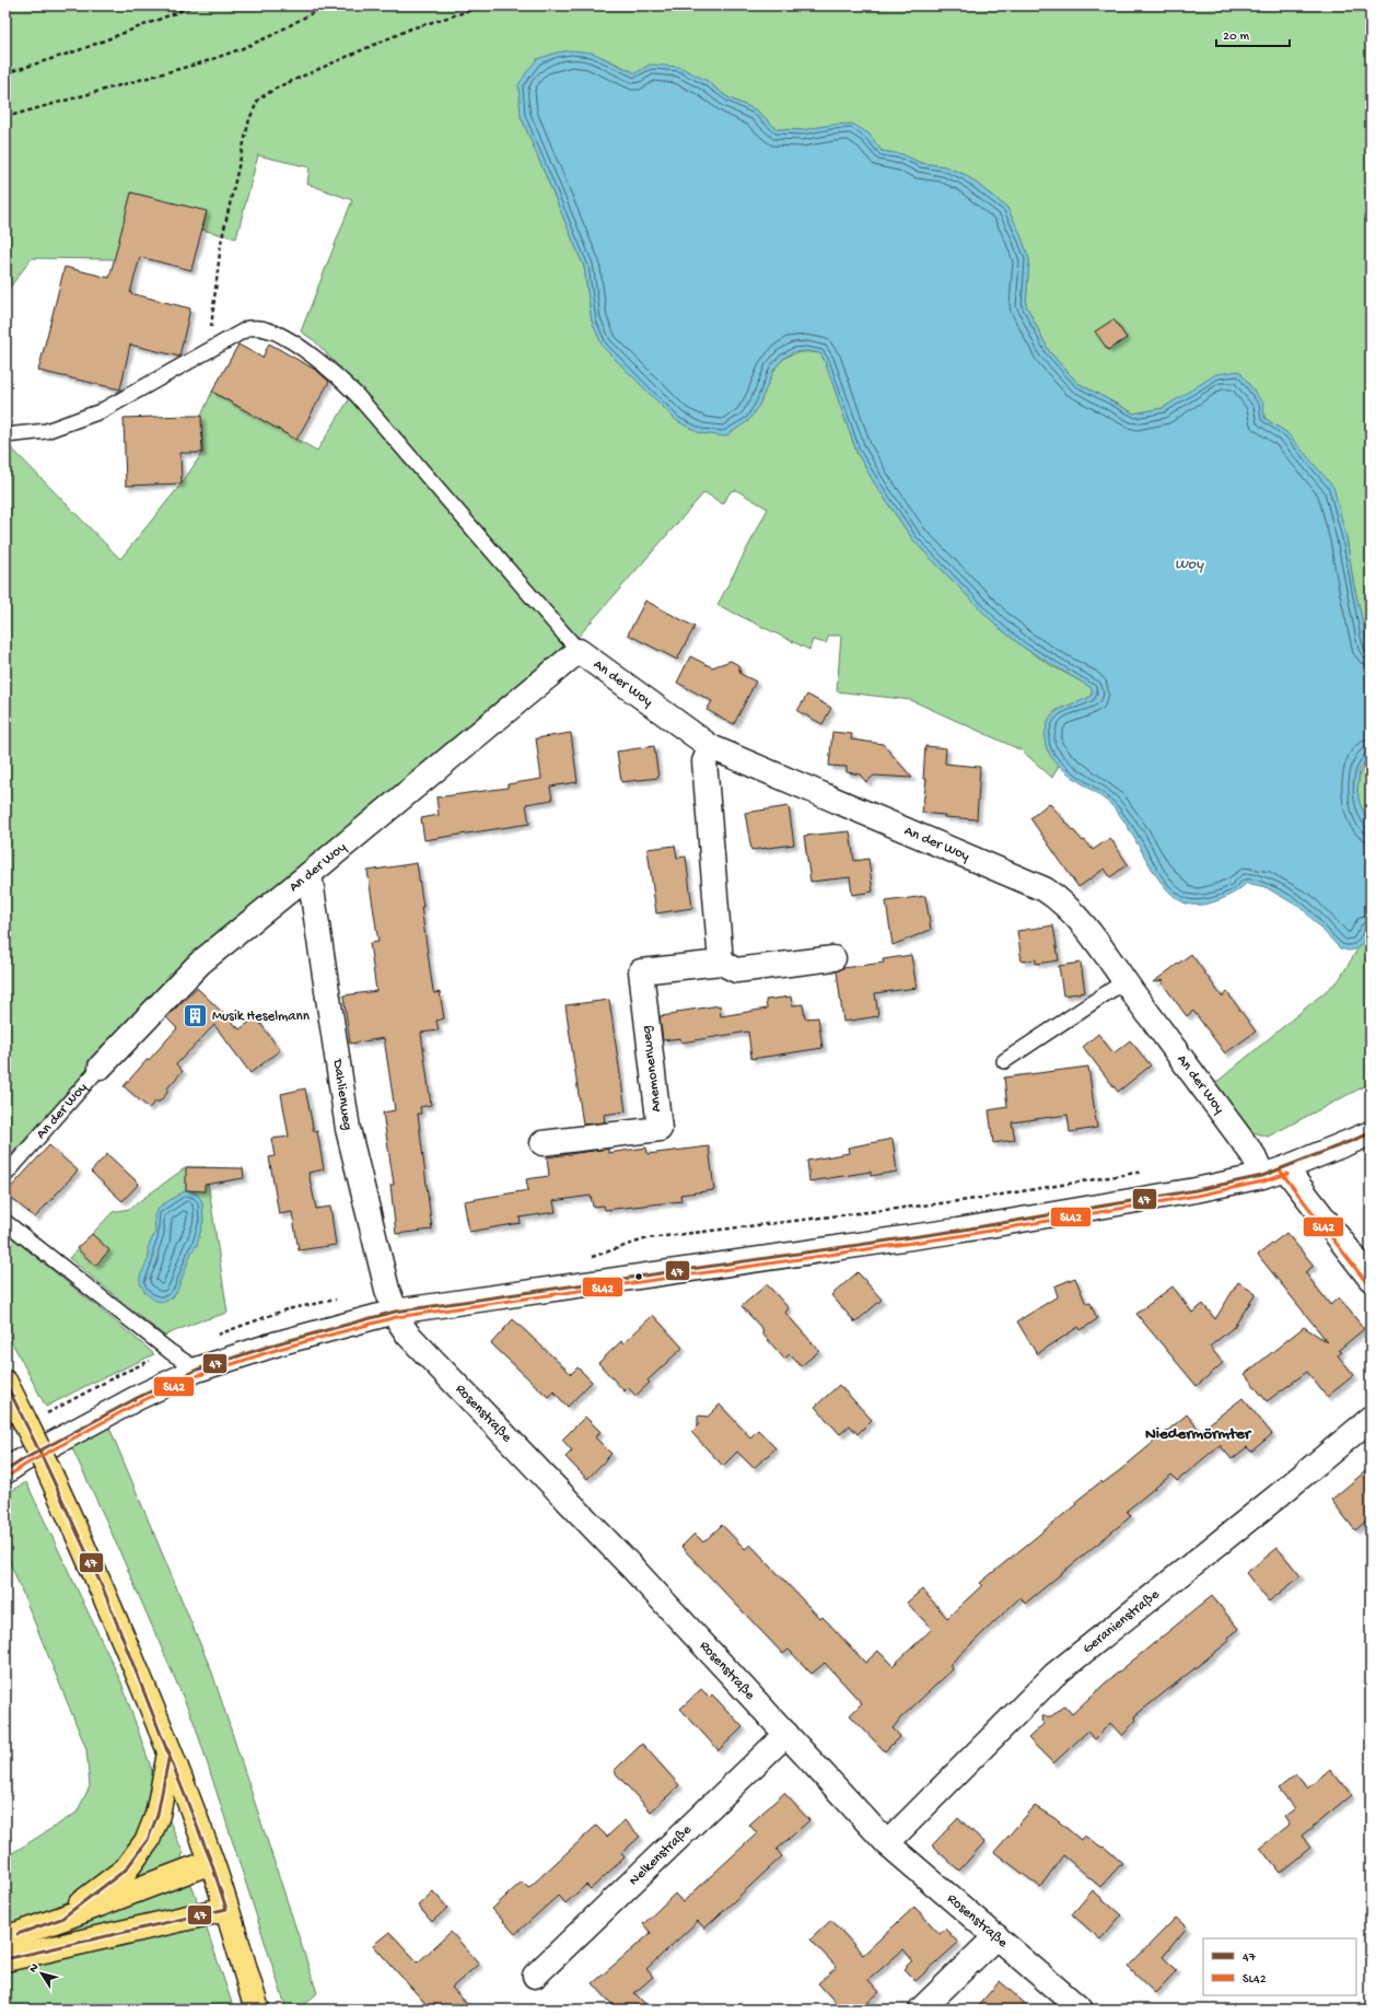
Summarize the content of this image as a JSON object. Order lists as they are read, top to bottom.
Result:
{
  "streets": {
    "street": [
      "An der Woy",
      "Anemonenweg",
      "Dahlienweg",
      "Rosenstraße",
      "Geranienstraße",
      "Nelkenstraße"
    ]
  },
  "crossings": [
    ["An der Woy", "Dahlienweg"],
    ["Dahlienweg", "Rosenstraße"],
    ["Rosenstraße", "Geranienstraße"],
    ["Rosenstraße", "Nelkenstraße"]
  ],
  "districts": ["Niedermörmter"],
  "water": ["Woy"],
  "places": {
    "building": ["Musik Heselmann"]
  },
  "lines": ["transit line 47", "transit line SL42"],
  "legend": ["47", "SL42"],
  "scale_bar": "20 m",
  "north": "top left"
}
